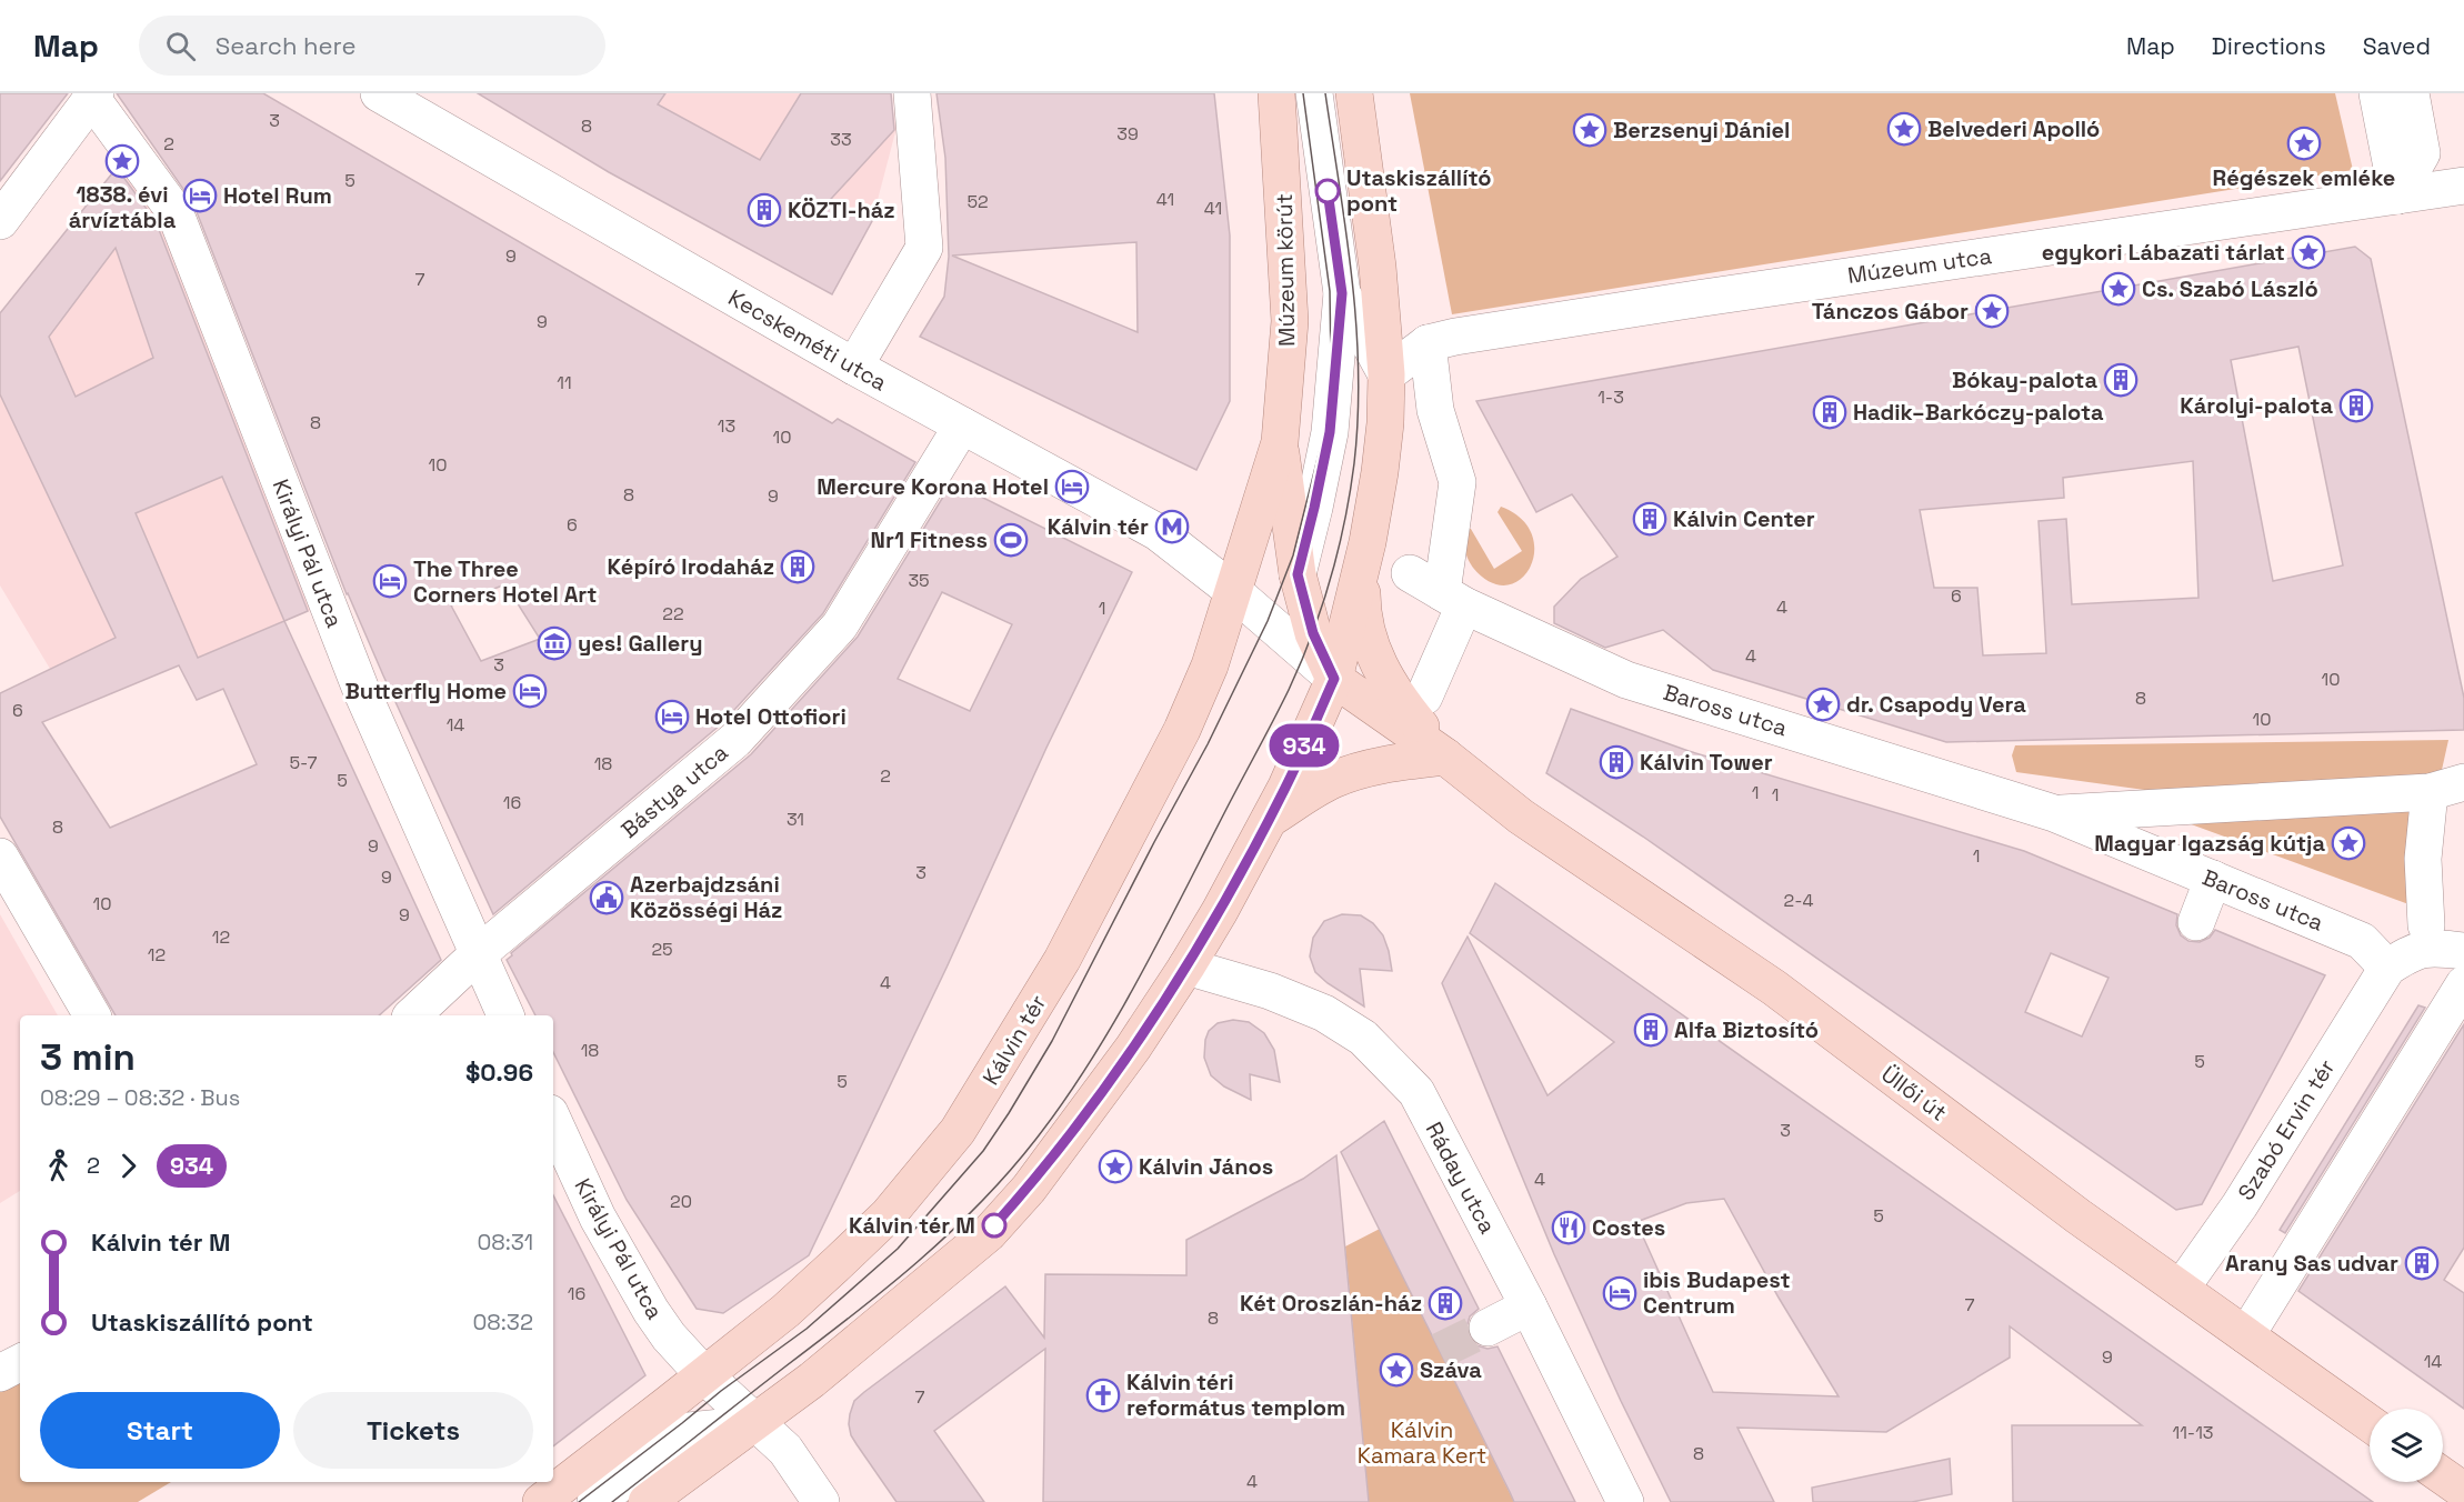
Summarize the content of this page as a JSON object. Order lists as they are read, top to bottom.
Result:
{
  "streets": {
    "main road": ["Múzeum körút", "Kálvin tér", "Üllői út"],
    "street": [
      "Múzeum utca",
      "Kecskeméti utca",
      "Királyi Pál utca",
      "Baross utca",
      "Bástya utca",
      "Szabó Ervin tér",
      "Ráday utca"
    ]
  },
  "crossings": [
    ["Múzeum utca", "Múzeum körút"],
    ["Múzeum körút", "Kálvin tér"],
    ["Kecskeméti utca", "Bástya utca"],
    ["Kecskeméti utca", "Kálvin tér"],
    ["Királyi Pál utca", "Bástya utca"],
    ["Királyi Pál utca", "Kálvin tér"],
    ["Baross utca", "Szabó Ervin tér"],
    ["Üllői út", "Szabó Ervin tér"]
  ],
  "parks": ["Kálvin Kamara Kert"],
  "places": {
    "place": [
      "Belvederi Apolló",
      "Berzsenyi Dániel",
      "Régészek emléke",
      "1838. évi árvíztábla",
      "egykori Lábazati tárlat",
      "Cs. Szabó László",
      "Tánczos Gábor",
      "dr. Csapody Vera",
      "Magyar Igazság kútja",
      "Kálvin János",
      "Száva"
    ],
    "other": ["Utaskiszállító pont", "Kálvin tér M"],
    "hotel": [
      "Hotel Rum",
      "Mercure Korona Hotel",
      "The Three Corners Hotel Art",
      "Butterfly Home",
      "Hotel Ottofiori",
      "ibis Budapest Centrum"
    ],
    "building": [
      "KÖZTI-ház",
      "Bókay-palota",
      "Károlyi-palota",
      "Hadik–Barkóczy-palota",
      "Kálvin Center",
      "Képíró Irodaház",
      "Kálvin Tower",
      "Alfa Biztosító",
      "Arany Sas udvar",
      "Két Oroszlán-ház"
    ],
    "metro station": ["Kálvin tér"],
    "sports": ["Nr1 Fitness"],
    "museum": ["yes! Gallery"],
    "public building": ["Azerbajdzsáni Közösségi Ház"],
    "restaurant": ["Costes"],
    "church": ["Kálvin téri református templom"]
  },
  "lines": ["bus line 934"],
  "house_numbers": [
    "3",
    "8",
    "39",
    "33",
    "2",
    "5",
    "41",
    "52",
    "41",
    "9",
    "7",
    "9",
    "11",
    "1-3",
    "8",
    "13",
    "10",
    "10",
    "8",
    "9",
    "6",
    "35",
    "6",
    "4",
    "1",
    "22",
    "4",
    "3",
    "10",
    "8",
    "6",
    "10",
    "14",
    "5-7",
    "18",
    "2",
    "5",
    "1",
    "1",
    "16",
    "31",
    "8",
    "9",
    "1",
    "3",
    "9",
    "2-4",
    "10",
    "9",
    "12",
    "25",
    "12",
    "4",
    "18",
    "5",
    "5",
    "3",
    "4",
    "20",
    "5",
    "16",
    "7",
    "8",
    "9",
    "14",
    "7",
    "11-13",
    "8",
    "4"
  ],
  "page": {
    "header": "Map",
    "search": "Search here",
    "nav": ["Map", "Directions", "Saved"],
    "on_map": "934",
    "heading": ["3 min", "08:29 – 08:32 · Bus", "$0.96"],
    "legs": ["2", "934"],
    "list": [
      {
        "name": "Kálvin tér M",
        "value": "08:31"
      },
      {
        "name": "Utaskiszállító pont",
        "value": "08:32"
      }
    ],
    "buttons": ["Start", "Tickets"]
  }
}
